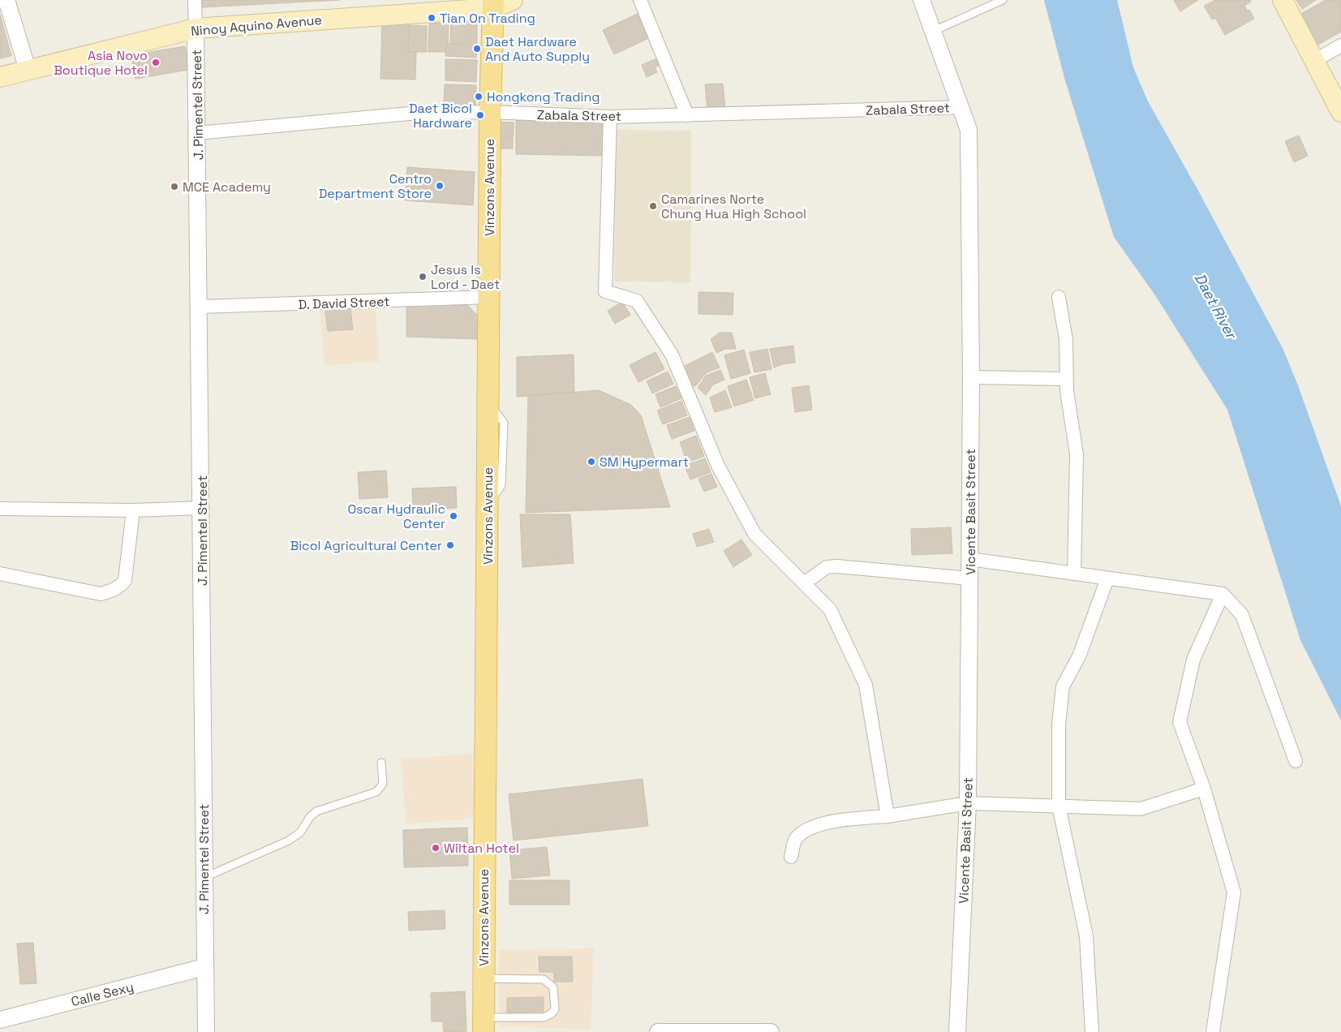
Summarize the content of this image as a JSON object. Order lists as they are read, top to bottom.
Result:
{
  "streets": {
    "main road": ["Ninoy Aquino Avenue", "Vinzons Avenue"],
    "street": [
      "J. Pimentel Street",
      "Zabala Street",
      "D. David Street",
      "Vicente Basit Street",
      "Calle Sexy"
    ]
  },
  "crossings": [
    ["Ninoy Aquino Avenue", "J. Pimentel Street"],
    ["Ninoy Aquino Avenue", "Vinzons Avenue"],
    ["J. Pimentel Street", "Zabala Street"],
    ["J. Pimentel Street", "D. David Street"],
    ["J. Pimentel Street", "Calle Sexy"],
    ["Zabala Street", "Vinzons Avenue"],
    ["Zabala Street", "Vicente Basit Street"],
    ["Vinzons Avenue", "D. David Street"]
  ],
  "water": ["Daet River"],
  "places": [
    "Tian On Trading",
    "Daet Hardware And Auto Supply",
    "Asia Novo Boutique Hotel",
    "Hongkong Trading",
    "Daet Bicol Hardware",
    "Centro Department Store",
    "MCE Academy",
    "Camarines Norte Chung Hua High School",
    "Jesus Is Lord - Daet",
    "SM Hypermart",
    "Oscar Hydraulic Center",
    "Bicol Agricultural Center",
    "Wiltan Hotel"
  ]
}
